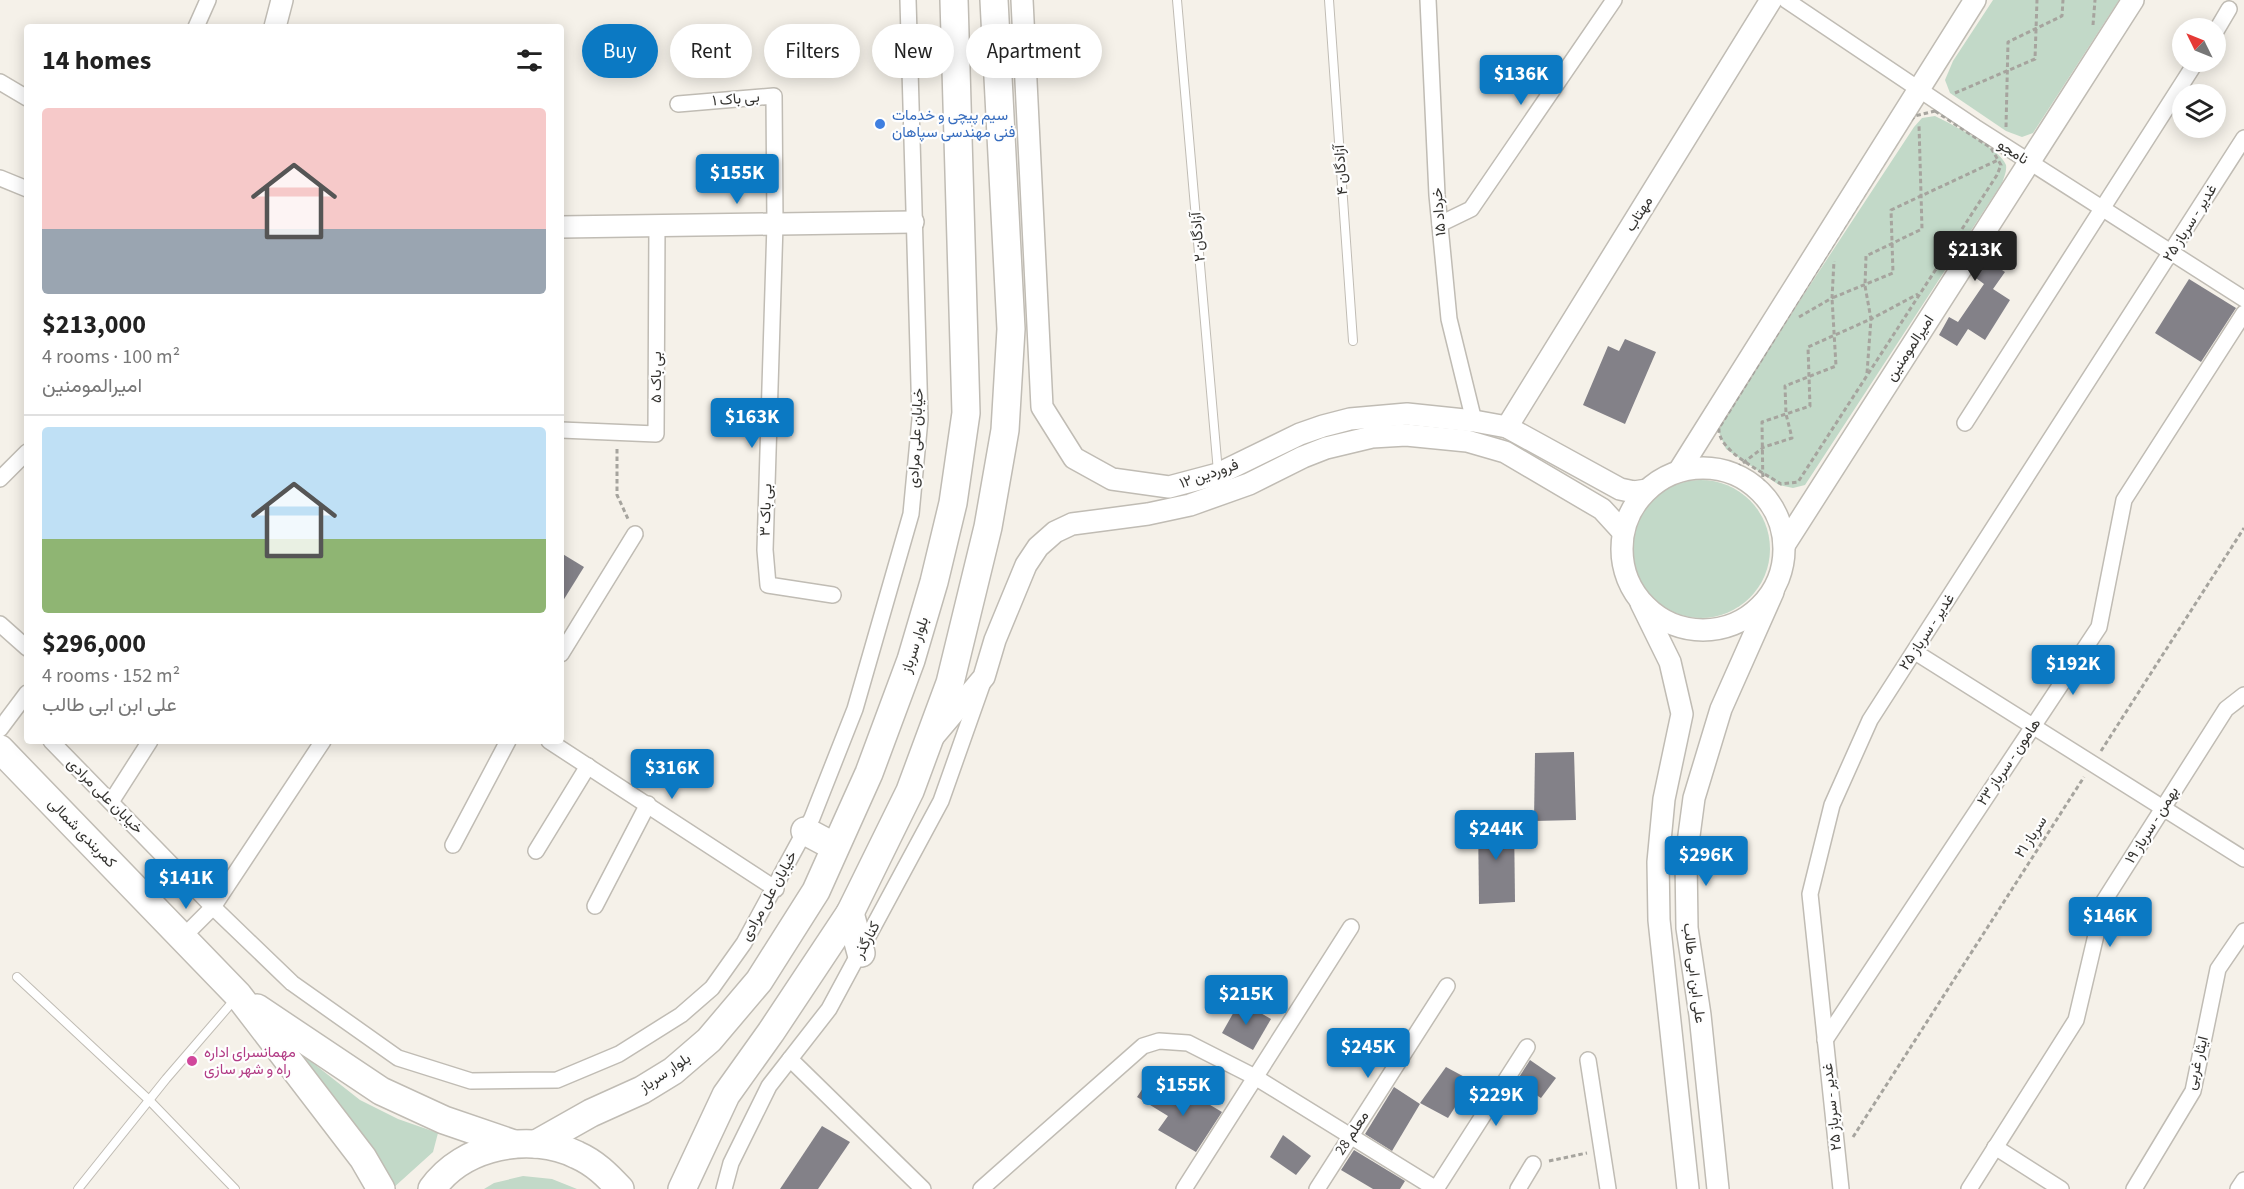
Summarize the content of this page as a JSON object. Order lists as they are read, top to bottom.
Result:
{
  "streets": {
    "highway": ["بلوار سرباز", "کمربندی شمالی"],
    "street": [
      "بی باک ۱",
      "نامجو",
      "۱۵ خرداد",
      "مهتاب",
      "غدیر - سرباز ۲۵",
      "امیرالمومنین",
      "بی باک ۵",
      "خیابان علی مرادی",
      "۱۲ فروردین",
      "بی باک ۳",
      "هامون - سرباز ۲۳",
      "بهمن - سرباز ۱۹",
      "کنارگذر",
      "علی ابن ابی طالب",
      "ایثار غربی",
      "معلم 28"
    ],
    "lane": ["آزادگان ۴", "آزادگان ۲"],
    "path": ["سرباز ۲۱"]
  },
  "crossings": [
    ["بی باک ۱", "بی باک ۳"],
    ["نامجو", "غدیر - سرباز ۲۵"],
    ["نامجو", "امیرالمومنین"],
    ["۱۵ خرداد", "۱۲ فروردین"],
    ["مهتاب", "۱۲ فروردین"],
    ["غدیر - سرباز ۲۵", "هامون - سرباز ۲۳"],
    ["غدیر - سرباز ۲۵", "سرباز ۲۱"],
    ["آزادگان ۲", "۱۲ فروردین"],
    ["امیرالمومنین", "۱۲ فروردین"],
    ["امیرالمومنین", "علی ابن ابی طالب"],
    ["۱۲ فروردین", "کنارگذر"],
    ["۱۲ فروردین", "علی ابن ابی طالب"]
  ],
  "places": ["سیم پیچی و خدمات فنی مهندسی سپاهان", "مهمانسراى اداره راه و شهر سازى"],
  "north": "top left",
  "page": {
    "chip": [
      "Buy",
      "Rent",
      "Filters",
      "New",
      "Apartment"
    ],
    "heading": "14 homes",
    "price": [
      "$136K",
      "$155K",
      "$213K",
      "$163K",
      "$192K",
      "$316K",
      "$244K",
      "$296K",
      "$141K",
      "$146K",
      "$215K",
      "$245K",
      "$155K",
      "$229K"
    ],
    "list": [
      {
        "name": "$213,000",
        "note": "4 rooms · 100 m² · امیرالمومنین"
      },
      {
        "name": "$296,000",
        "note": "4 rooms · 152 m² · علی ابن ابی طالب"
      }
    ]
  }
}
